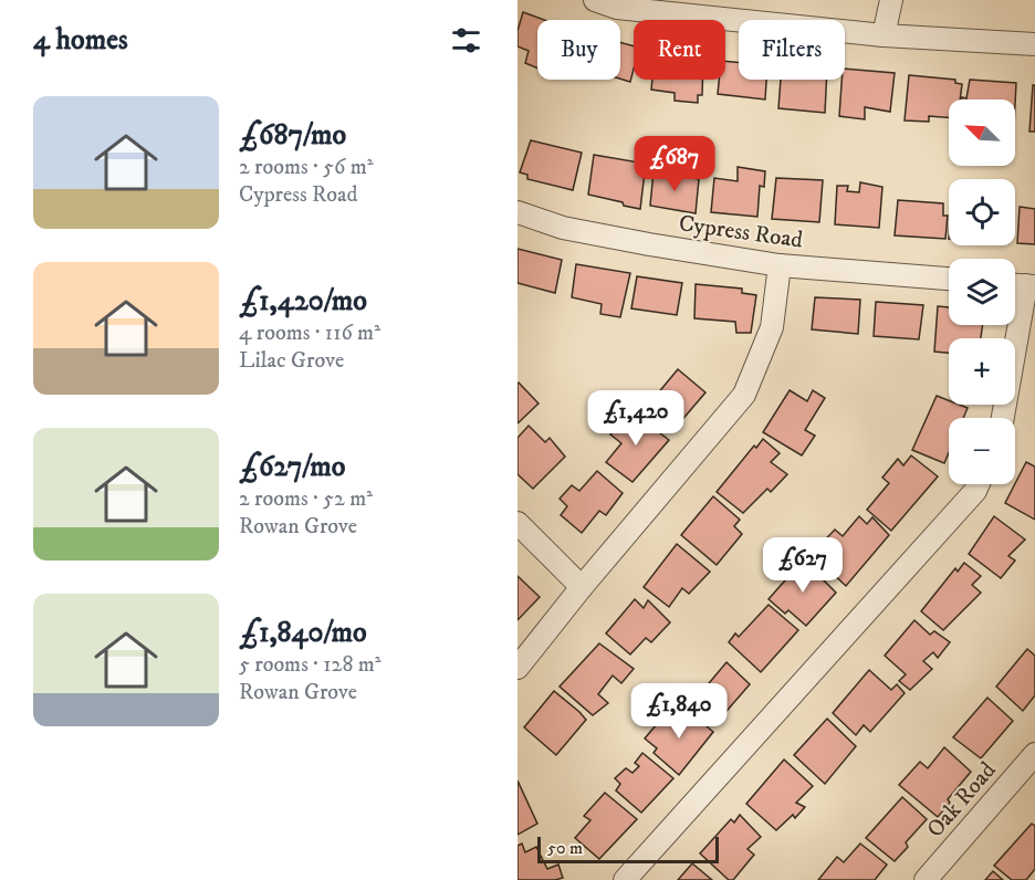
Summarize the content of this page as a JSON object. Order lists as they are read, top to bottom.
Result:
{
  "streets": {
    "street": ["Cypress Road", "Oak Road"]
  },
  "scale_bar": "50 m",
  "north": "top left",
  "page": {
    "heading": "4 homes",
    "chip": ["Buy", "Rent", "Filters"],
    "list": [
      {
        "name": "£687/mo",
        "note": "2 rooms · 56 m² · Cypress Road"
      },
      {
        "name": "£1,420/mo",
        "note": "4 rooms · 116 m² · Lilac Grove"
      },
      {
        "name": "£627/mo",
        "note": "2 rooms · 52 m² · Rowan Grove"
      },
      {
        "name": "£1,840/mo",
        "note": "5 rooms · 128 m² · Rowan Grove"
      }
    ],
    "map_buttons": ["+", "−"],
    "price": [
      "£687",
      "£1,420",
      "£627",
      "£1,840"
    ],
    "scale": "50 m"
  }
}
